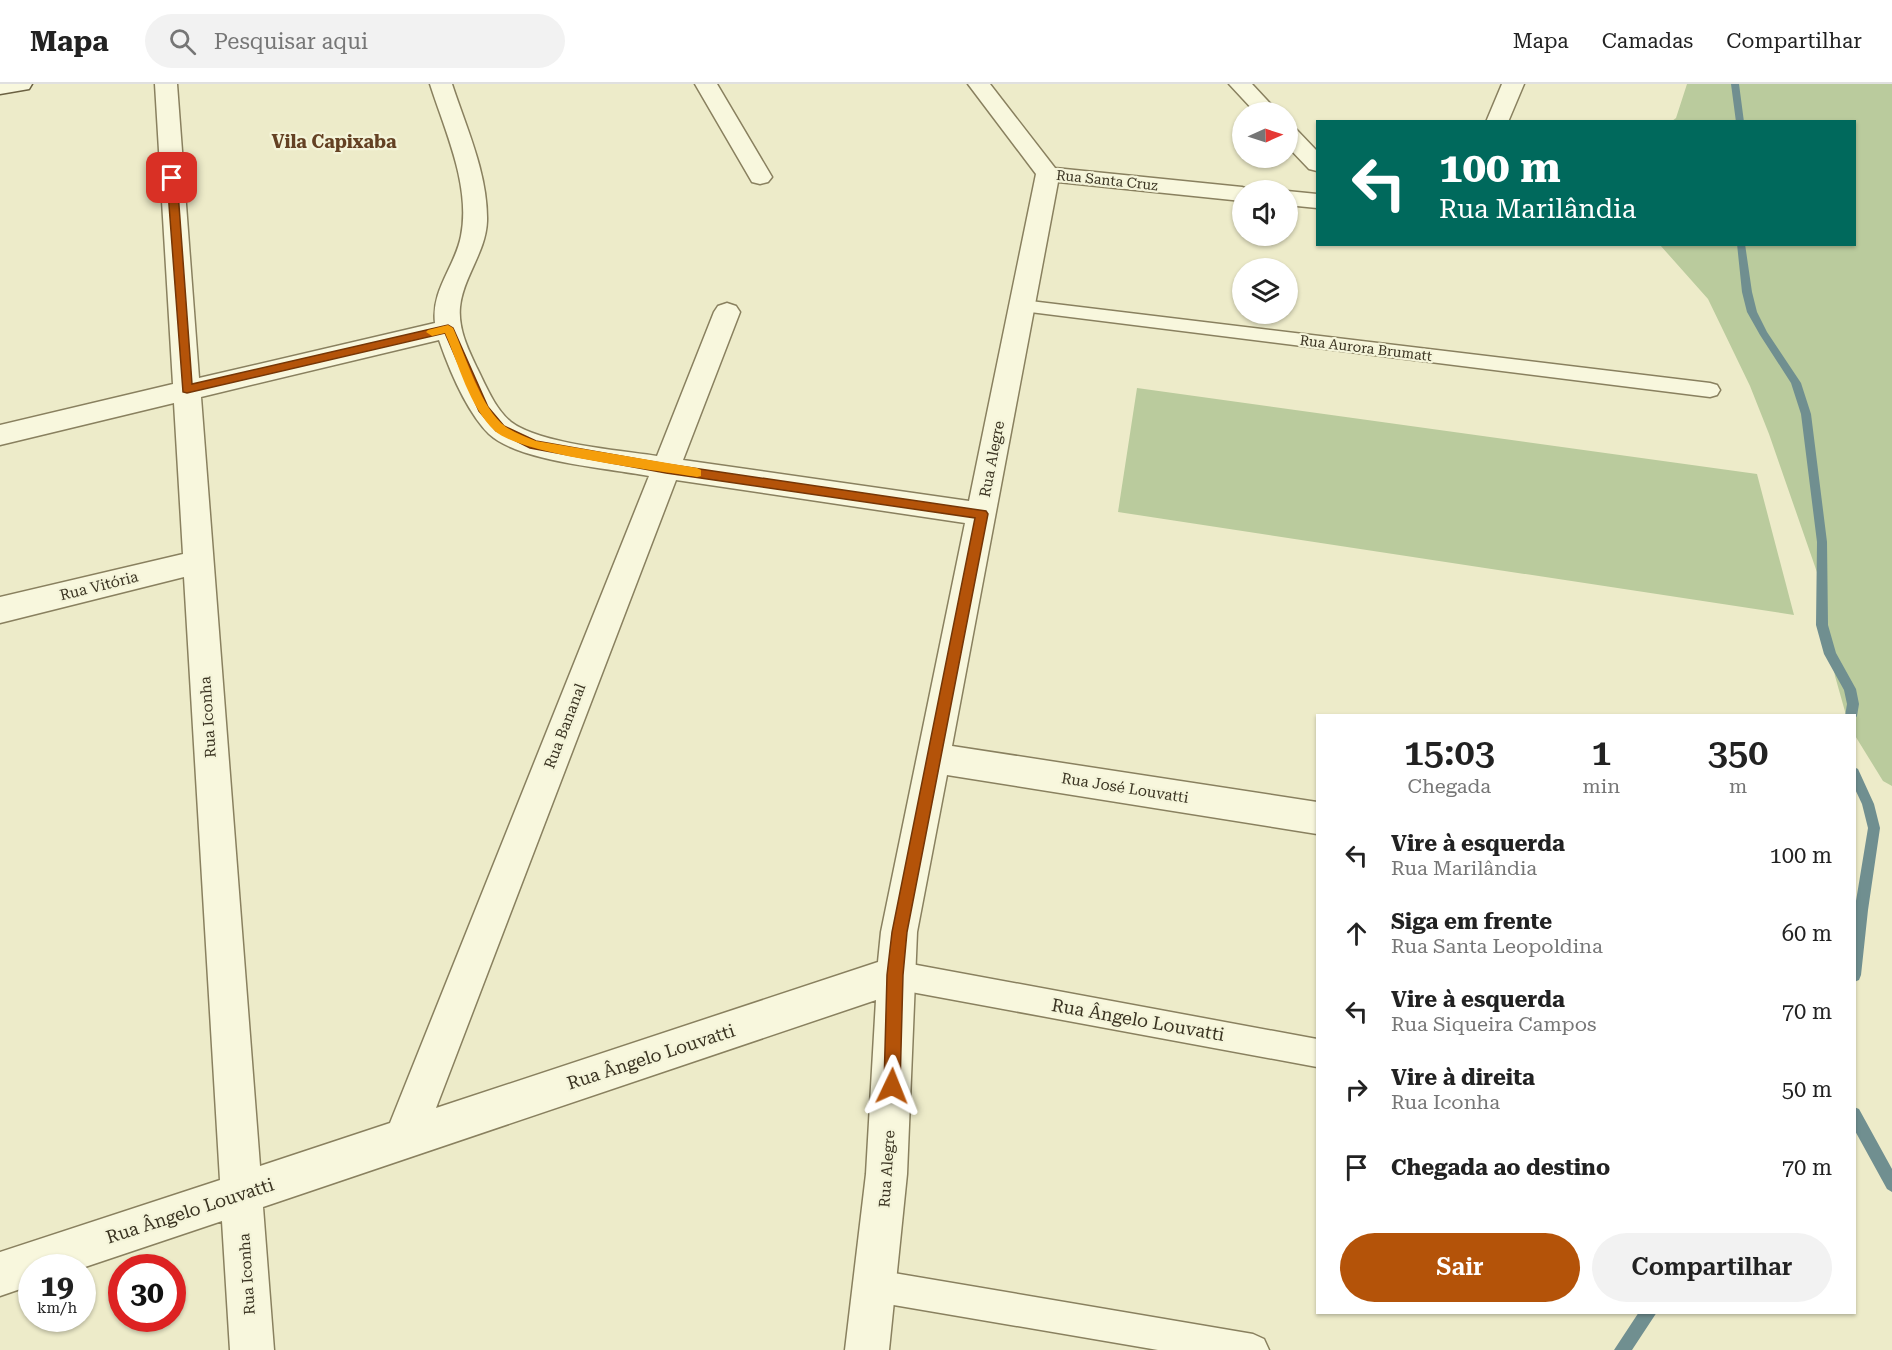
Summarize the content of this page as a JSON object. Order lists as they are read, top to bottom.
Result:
{
  "streets": {
    "street": [
      "Rua Santa Cruz",
      "Rua Alegre",
      "Rua Vitória",
      "Rua Iconha",
      "Rua Bananal",
      "Rua José Louvatti",
      "Rua Ângelo Louvatti"
    ],
    "lane": ["Rua Aurora Brumatt"]
  },
  "crossings": [
    ["Rua Santa Cruz", "Rua Alegre"],
    ["Rua Aurora Brumatt", "Rua Alegre"],
    ["Rua Alegre", "Rua José Louvatti"],
    ["Rua Alegre", "Rua Ângelo Louvatti"],
    ["Rua Vitória", "Rua Iconha"],
    ["Rua Iconha", "Rua Ângelo Louvatti"],
    ["Rua Bananal", "Rua Ângelo Louvatti"]
  ],
  "districts": ["Vila Capixaba"],
  "north": "right",
  "page": {
    "header": "Mapa",
    "search": "Pesquisar aqui",
    "nav": ["Mapa", "Camadas", "Compartilhar"],
    "turn": ["100 m", "Rua Marilândia"],
    "eta": [
      "15:03",
      "Chegada",
      "1",
      "min",
      "350",
      "m"
    ],
    "list": [
      {
        "name": "Vire à esquerda",
        "note": "Rua Marilândia",
        "value": "100 m"
      },
      {
        "name": "Siga em frente",
        "note": "Rua Santa Leopoldina",
        "value": "60 m"
      },
      {
        "name": "Vire à esquerda",
        "note": "Rua Siqueira Campos",
        "value": "70 m"
      },
      {
        "name": "Vire à direita",
        "note": "Rua Iconha",
        "value": "50 m"
      },
      {
        "name": "Chegada ao destino",
        "value": "70 m"
      }
    ],
    "buttons": ["Sair", "Compartilhar"],
    "speed": "19 km/h",
    "limit": "30"
  }
}
